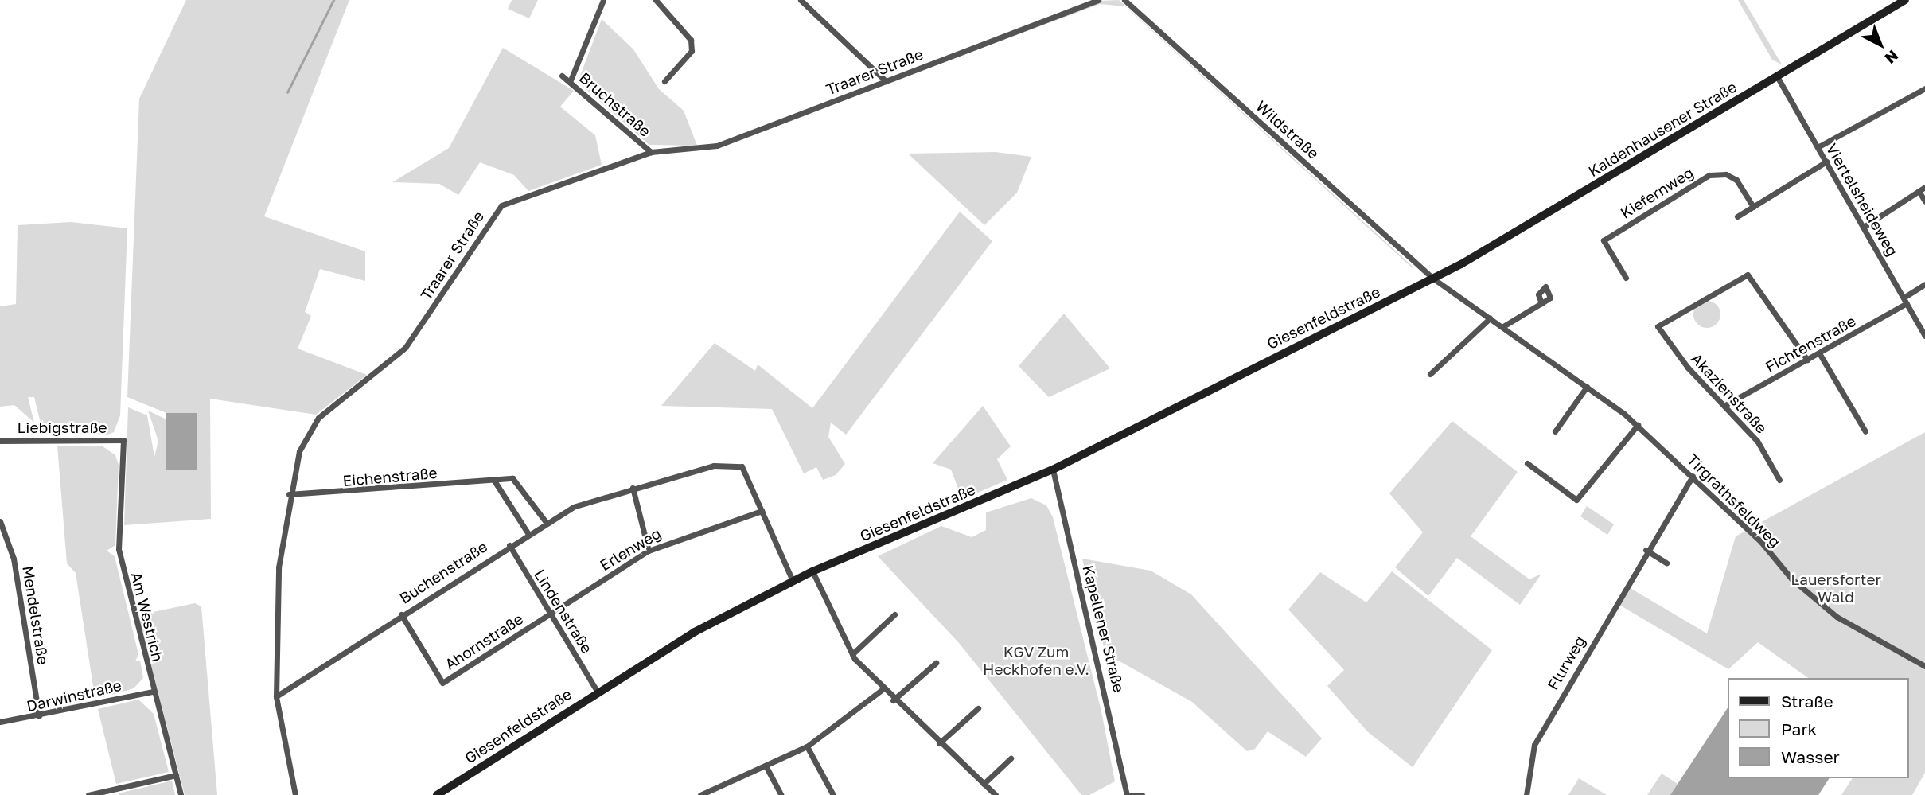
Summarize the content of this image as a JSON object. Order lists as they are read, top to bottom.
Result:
{
  "streets": {
    "main road": ["Kaldenhausener Straße", "Giesenfeldstraße"],
    "street": [
      "Traarer Straße",
      "Bruchstraße",
      "Wildstraße",
      "Kiefernweg",
      "Viertelsheideweg",
      "Fichtenstraße",
      "Akazienstraße",
      "Liebigstraße",
      "Eichenstraße",
      "Tirgrathsfeldweg",
      "Erlenweg",
      "Buchenstraße",
      "Lindenstraße",
      "Mendelstraße",
      "Am Westrich",
      "Kapellener Straße",
      "Ahornstraße",
      "Flurweg",
      "Darwinstraße"
    ]
  },
  "crossings": [
    ["Traarer Straße", "Bruchstraße"],
    ["Traarer Straße", "Eichenstraße"],
    ["Traarer Straße", "Buchenstraße"],
    ["Kaldenhausener Straße", "Wildstraße"],
    ["Kaldenhausener Straße", "Viertelsheideweg"],
    ["Kaldenhausener Straße", "Giesenfeldstraße"],
    ["Kaldenhausener Straße", "Tirgrathsfeldweg"],
    ["Wildstraße", "Giesenfeldstraße"],
    ["Wildstraße", "Tirgrathsfeldweg"],
    ["Viertelsheideweg", "Fichtenstraße"],
    ["Giesenfeldstraße", "Tirgrathsfeldweg"],
    ["Giesenfeldstraße", "Buchenstraße"],
    ["Giesenfeldstraße", "Lindenstraße"],
    ["Giesenfeldstraße", "Kapellener Straße"],
    ["Fichtenstraße", "Akazienstraße"],
    ["Liebigstraße", "Am Westrich"],
    ["Eichenstraße", "Buchenstraße"],
    ["Tirgrathsfeldweg", "Flurweg"],
    ["Erlenweg", "Buchenstraße"],
    ["Erlenweg", "Lindenstraße"],
    ["Erlenweg", "Ahornstraße"],
    ["Buchenstraße", "Lindenstraße"],
    ["Buchenstraße", "Ahornstraße"],
    ["Lindenstraße", "Ahornstraße"],
    ["Mendelstraße", "Darwinstraße"],
    ["Am Westrich", "Darwinstraße"]
  ],
  "parks": ["Lauersforter Wald", "KGV Zum Heckhofen e.V."],
  "legend": ["Straße", "Park", "Wasser"],
  "north": "bottom right"
}
